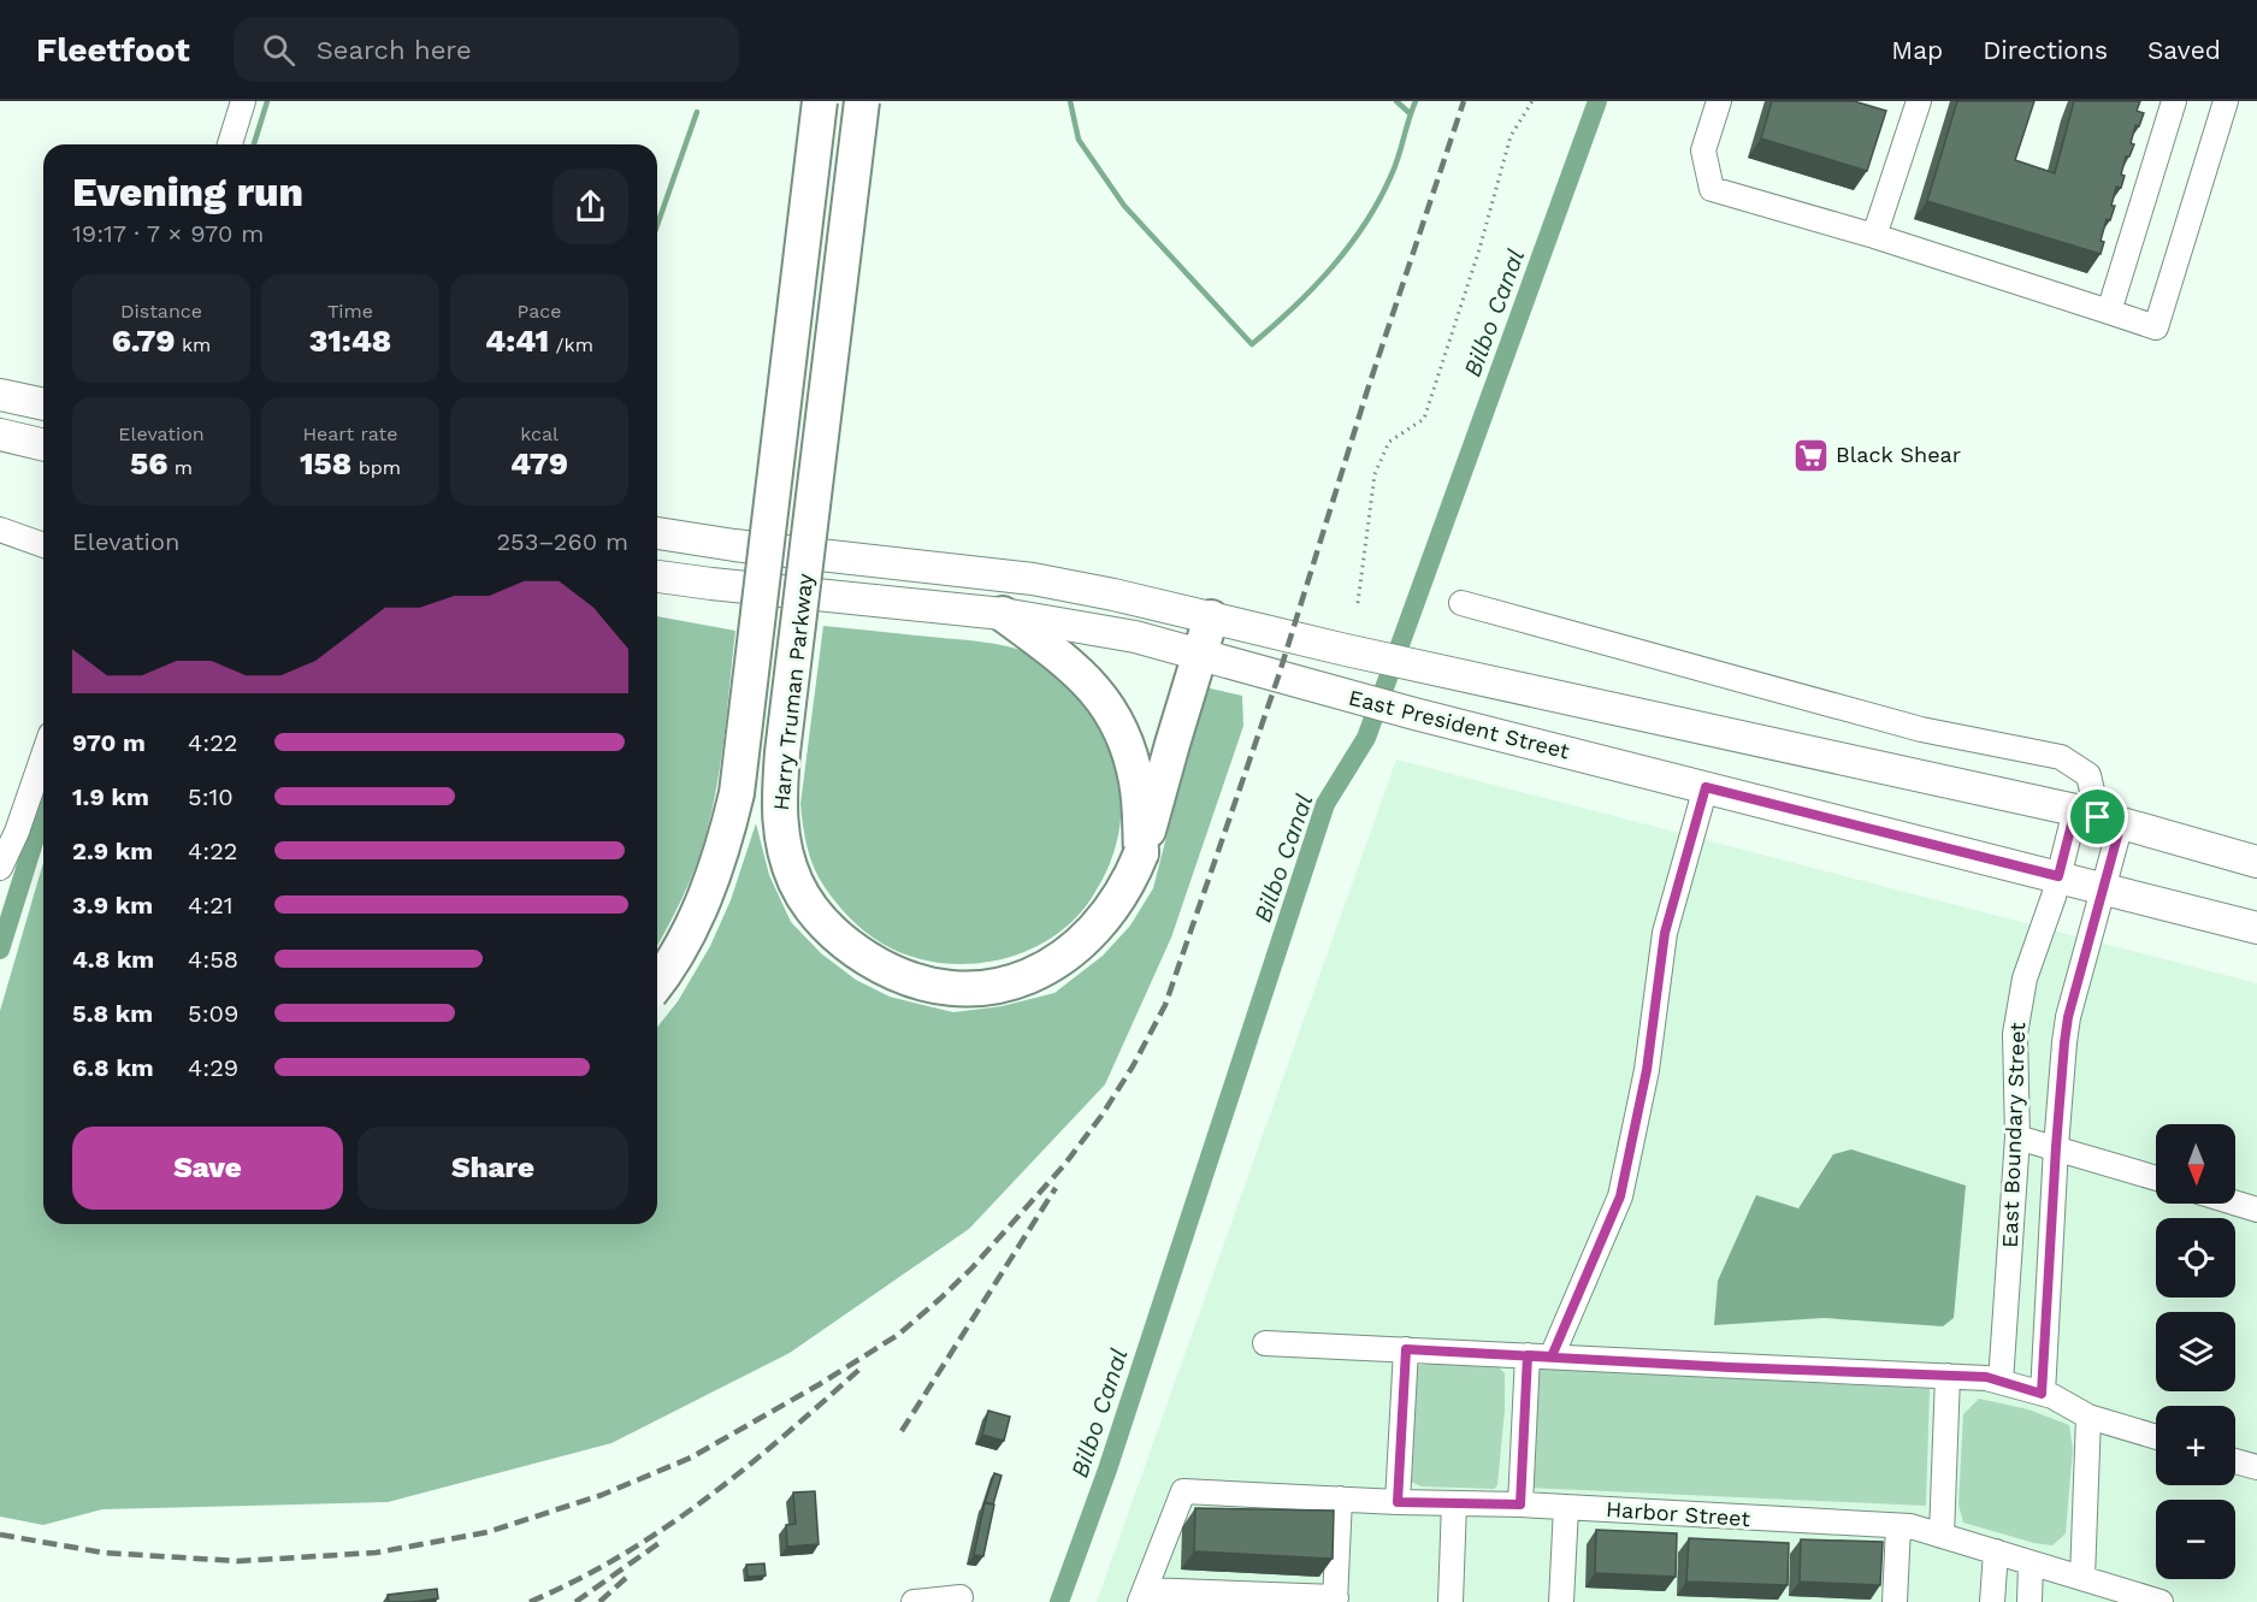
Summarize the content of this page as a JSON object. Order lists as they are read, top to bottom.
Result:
{
  "streets": {
    "highway": ["Harry Truman Parkway"],
    "main road": ["East President Street"],
    "street": ["East Boundary Street", "Harbor Street"]
  },
  "crossings": [
    ["Harry Truman Parkway", "East President Street"],
    ["East President Street", "East Boundary Street"]
  ],
  "water": ["Bilbo Canal"],
  "places": {
    "supermarket": ["Black Shear"]
  },
  "north": "bottom",
  "page": {
    "header": "Fleetfoot",
    "search": "Search here",
    "nav": ["Map", "Directions", "Saved"],
    "heading": ["Evening run", "19:17 · 7 × 970 m"],
    "stats": [
      ["Distance", "6.79 km"],
      ["Time", "31:48"],
      ["Pace", "4:41 /km"],
      ["Elevation", "56 m"],
      ["Heart rate", "158 bpm"],
      ["kcal", "479"]
    ],
    "chart": ["Elevation", "253–260 m"],
    "list": [
      {
        "name": "970 m",
        "note": "4:22"
      },
      {
        "name": "1.9 km",
        "note": "5:10"
      },
      {
        "name": "2.9 km",
        "note": "4:22"
      },
      {
        "name": "3.9 km",
        "note": "4:21"
      },
      {
        "name": "4.8 km",
        "note": "4:58"
      },
      {
        "name": "5.8 km",
        "note": "5:09"
      },
      {
        "name": "6.8 km",
        "note": "4:29"
      }
    ],
    "buttons": ["Save", "Share"],
    "map_buttons": ["+", "−"]
  }
}
